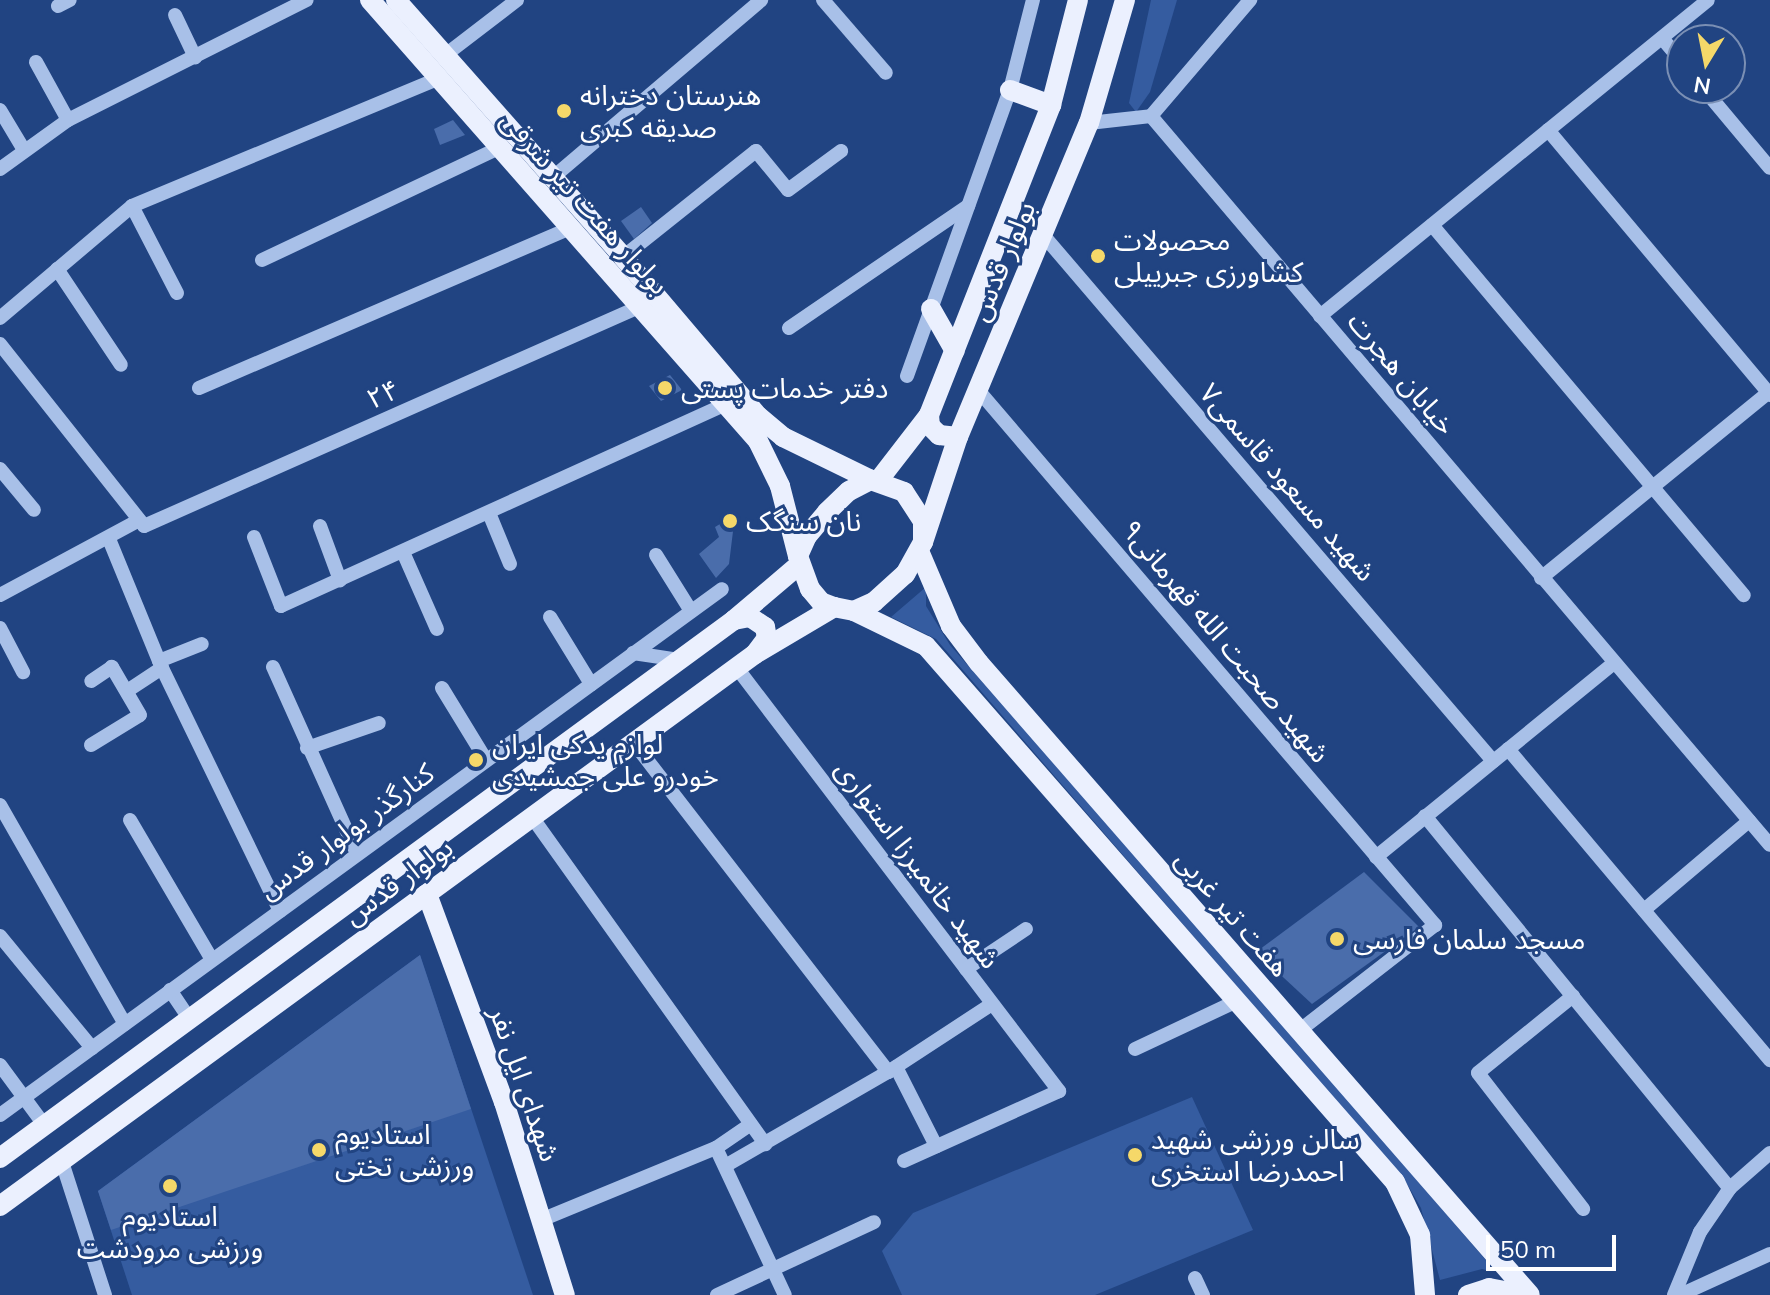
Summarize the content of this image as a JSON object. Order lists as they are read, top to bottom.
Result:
{
  "streets": {
    "main road": [
      "بولوار هفت تیر شرقی",
      "بولوار قدس",
      "هفت تیر غربی",
      "شهدای ایل نفر"
    ],
    "street": [
      "خیابان هجرت",
      "۲۴",
      "شهید مسعود قاسمی۷",
      "شهید صحبت الله قهرمانی۹",
      "کنارگذر بولوار قدس",
      "شهید خانمیرزا استواری"
    ]
  },
  "crossings": [
    ["بولوار هفت تیر شرقی", "بولوار قدس"],
    ["بولوار هفت تیر شرقی", "۲۴"],
    ["بولوار هفت تیر شرقی", "هفت تیر غربی"],
    ["بولوار قدس", "شهید مسعود قاسمی۷"],
    ["بولوار قدس", "شهید صحبت الله قهرمانی۹"],
    ["بولوار قدس", "شهید خانمیرزا استواری"],
    ["بولوار قدس", "هفت تیر غربی"],
    ["بولوار قدس", "شهدای ایل نفر"],
    ["شهید صحبت الله قهرمانی۹", "هفت تیر غربی"]
  ],
  "places": [
    "هنرستان دخترانه صدیقه کبری",
    "محصولات کشاورزی جبرییلی",
    "دفتر خدمات پستی",
    "نان سنگک",
    "لوازم یدکی ایران خودرو علی جمشیدی",
    "مسجد سلمان فارسی",
    "استادیوم ورزشی تختی",
    "سالن ورزشی شهید احمدرضا استخری",
    "استادیوم ورزشی مرودشت"
  ],
  "scale_bar": "50 m",
  "north": "bottom"
}
